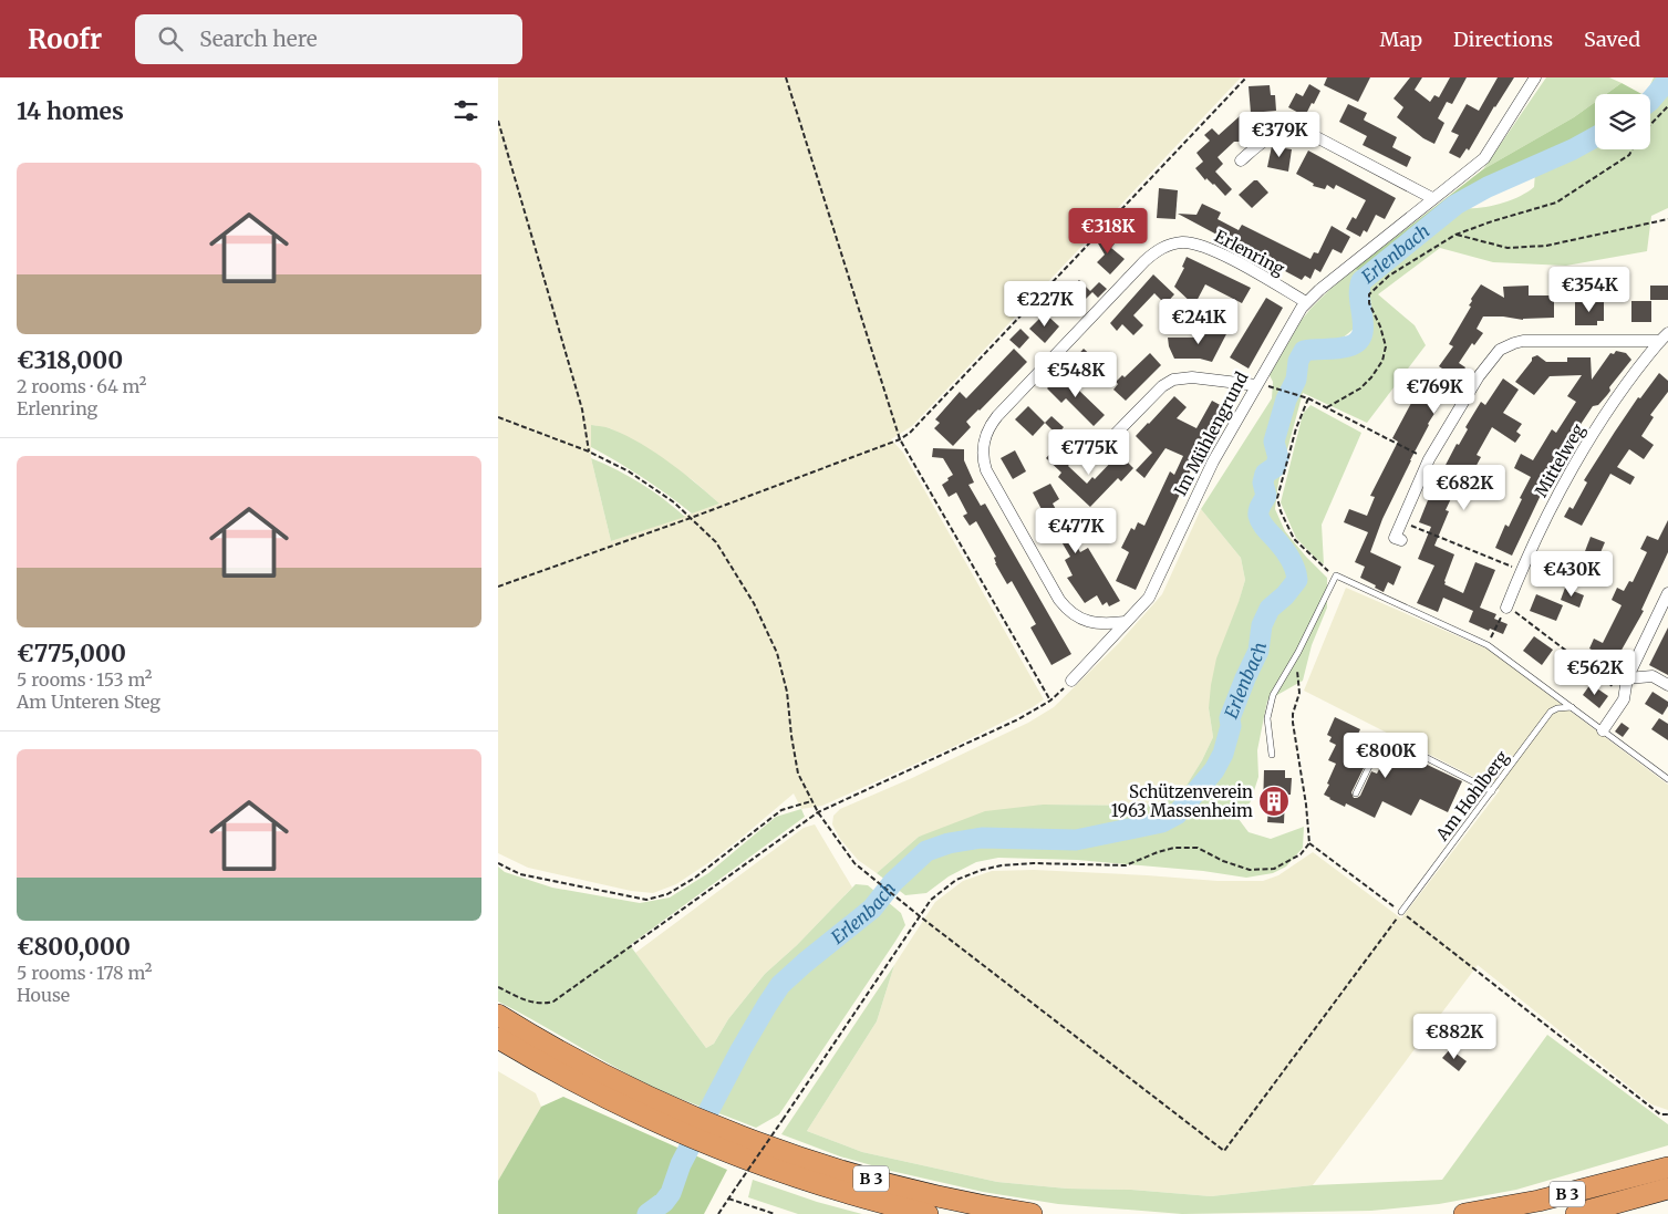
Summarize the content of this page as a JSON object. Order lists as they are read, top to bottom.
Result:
{
  "streets": {
    "highway": ["B 3"],
    "street": ["Erlenring", "Im Mühlengrund", "Mittelweg"],
    "lane": ["Am Hohlberg"]
  },
  "crossings": [
    ["Erlenring", "Im Mühlengrund"]
  ],
  "water": ["Erlenbach"],
  "places": {
    "building": ["Schützenverein 1963 Massenheim"]
  },
  "page": {
    "header": "Roofr",
    "search": "Search here",
    "nav": ["Map", "Directions", "Saved"],
    "heading": "14 homes",
    "price": [
      "€379K",
      "€318K",
      "€354K",
      "€227K",
      "€241K",
      "€548K",
      "€769K",
      "€775K",
      "€682K",
      "€477K",
      "€430K",
      "€562K",
      "€800K",
      "€882K"
    ],
    "list": [
      {
        "name": "€318,000",
        "note": "2 rooms · 64 m² · Erlenring"
      },
      {
        "name": "€775,000",
        "note": "5 rooms · 153 m² · Am Unteren Steg"
      },
      {
        "name": "€800,000",
        "note": "5 rooms · 178 m² · House"
      }
    ]
  }
}
